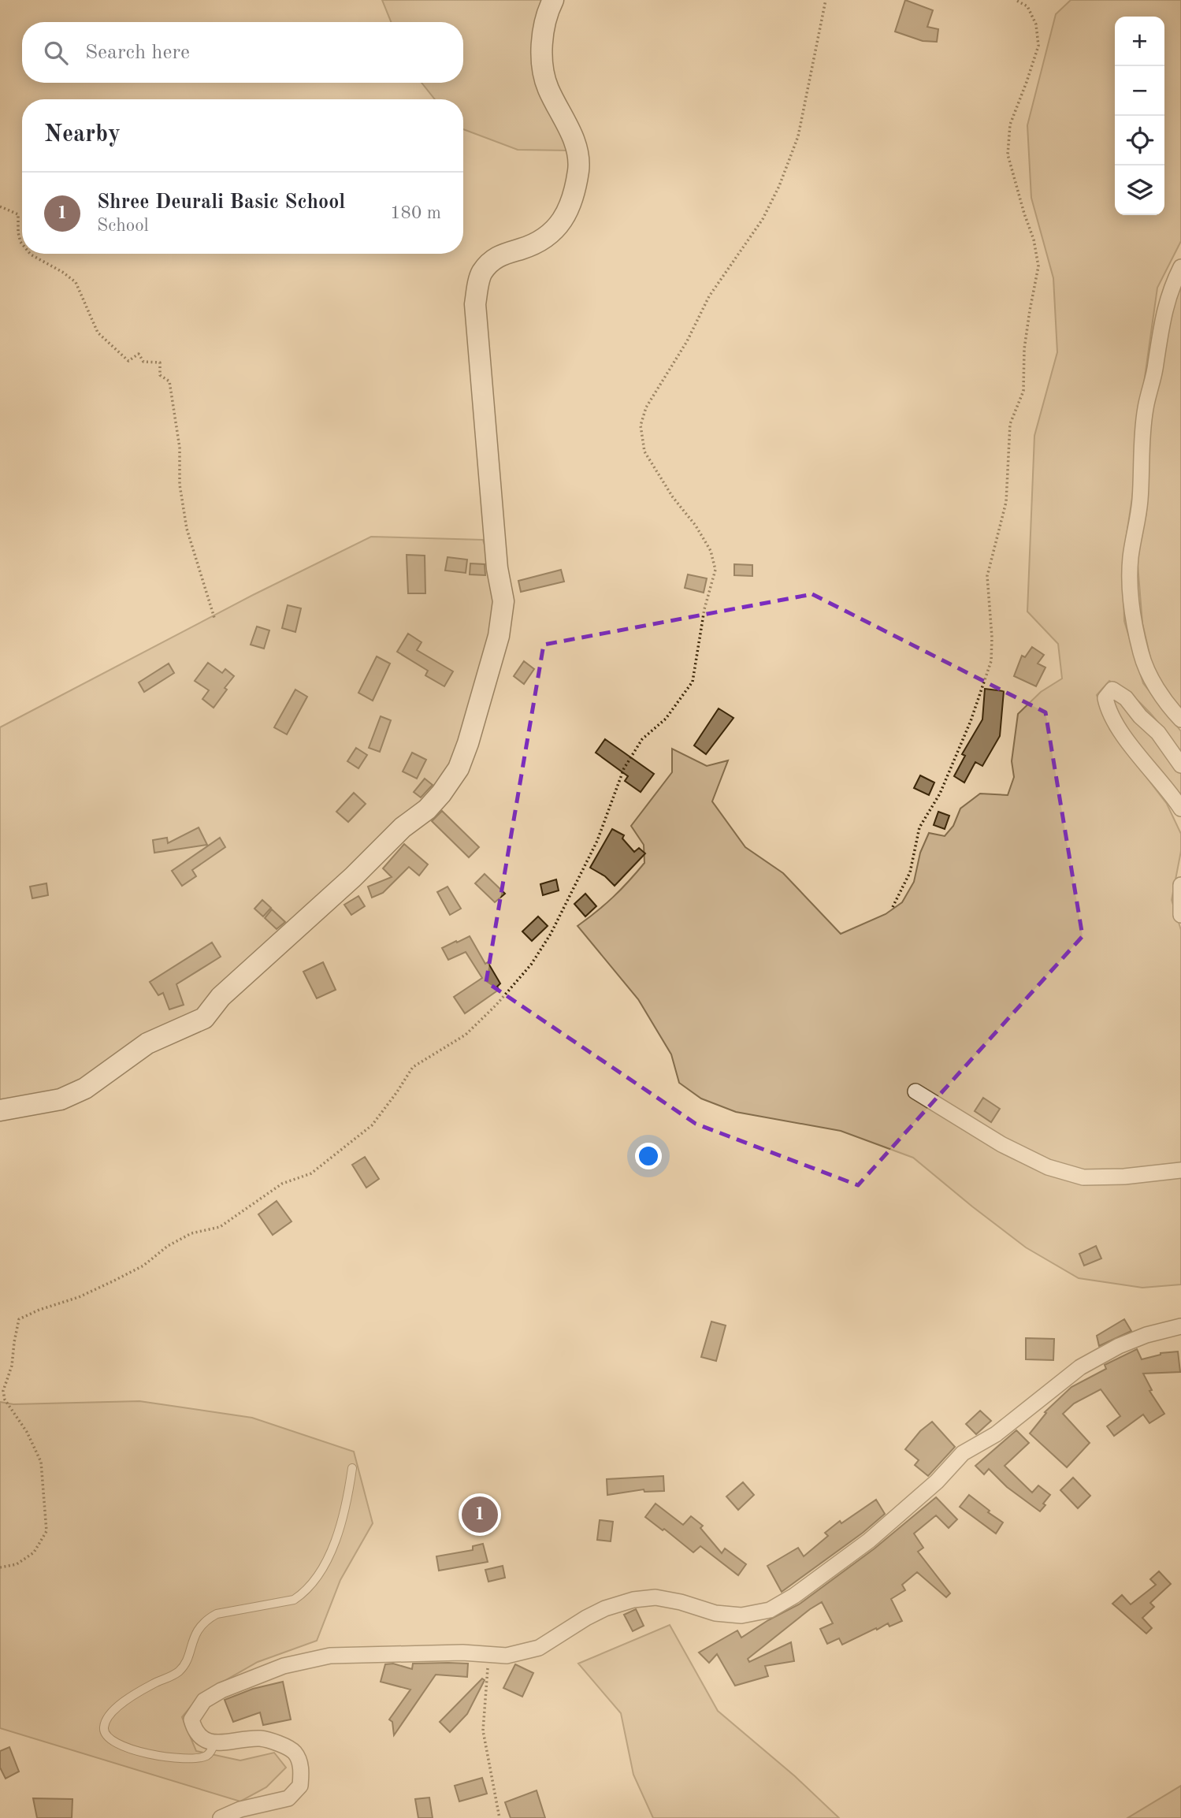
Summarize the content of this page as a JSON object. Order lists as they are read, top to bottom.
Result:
{
  "page": {
    "map_buttons": ["+", "−"],
    "search": "Search here",
    "heading": "Nearby",
    "list": [
      {
        "mark": "1",
        "name": "Shree Deurali Basic School",
        "note": "School",
        "value": "180 m"
      }
    ],
    "pins": "1"
  }
}
